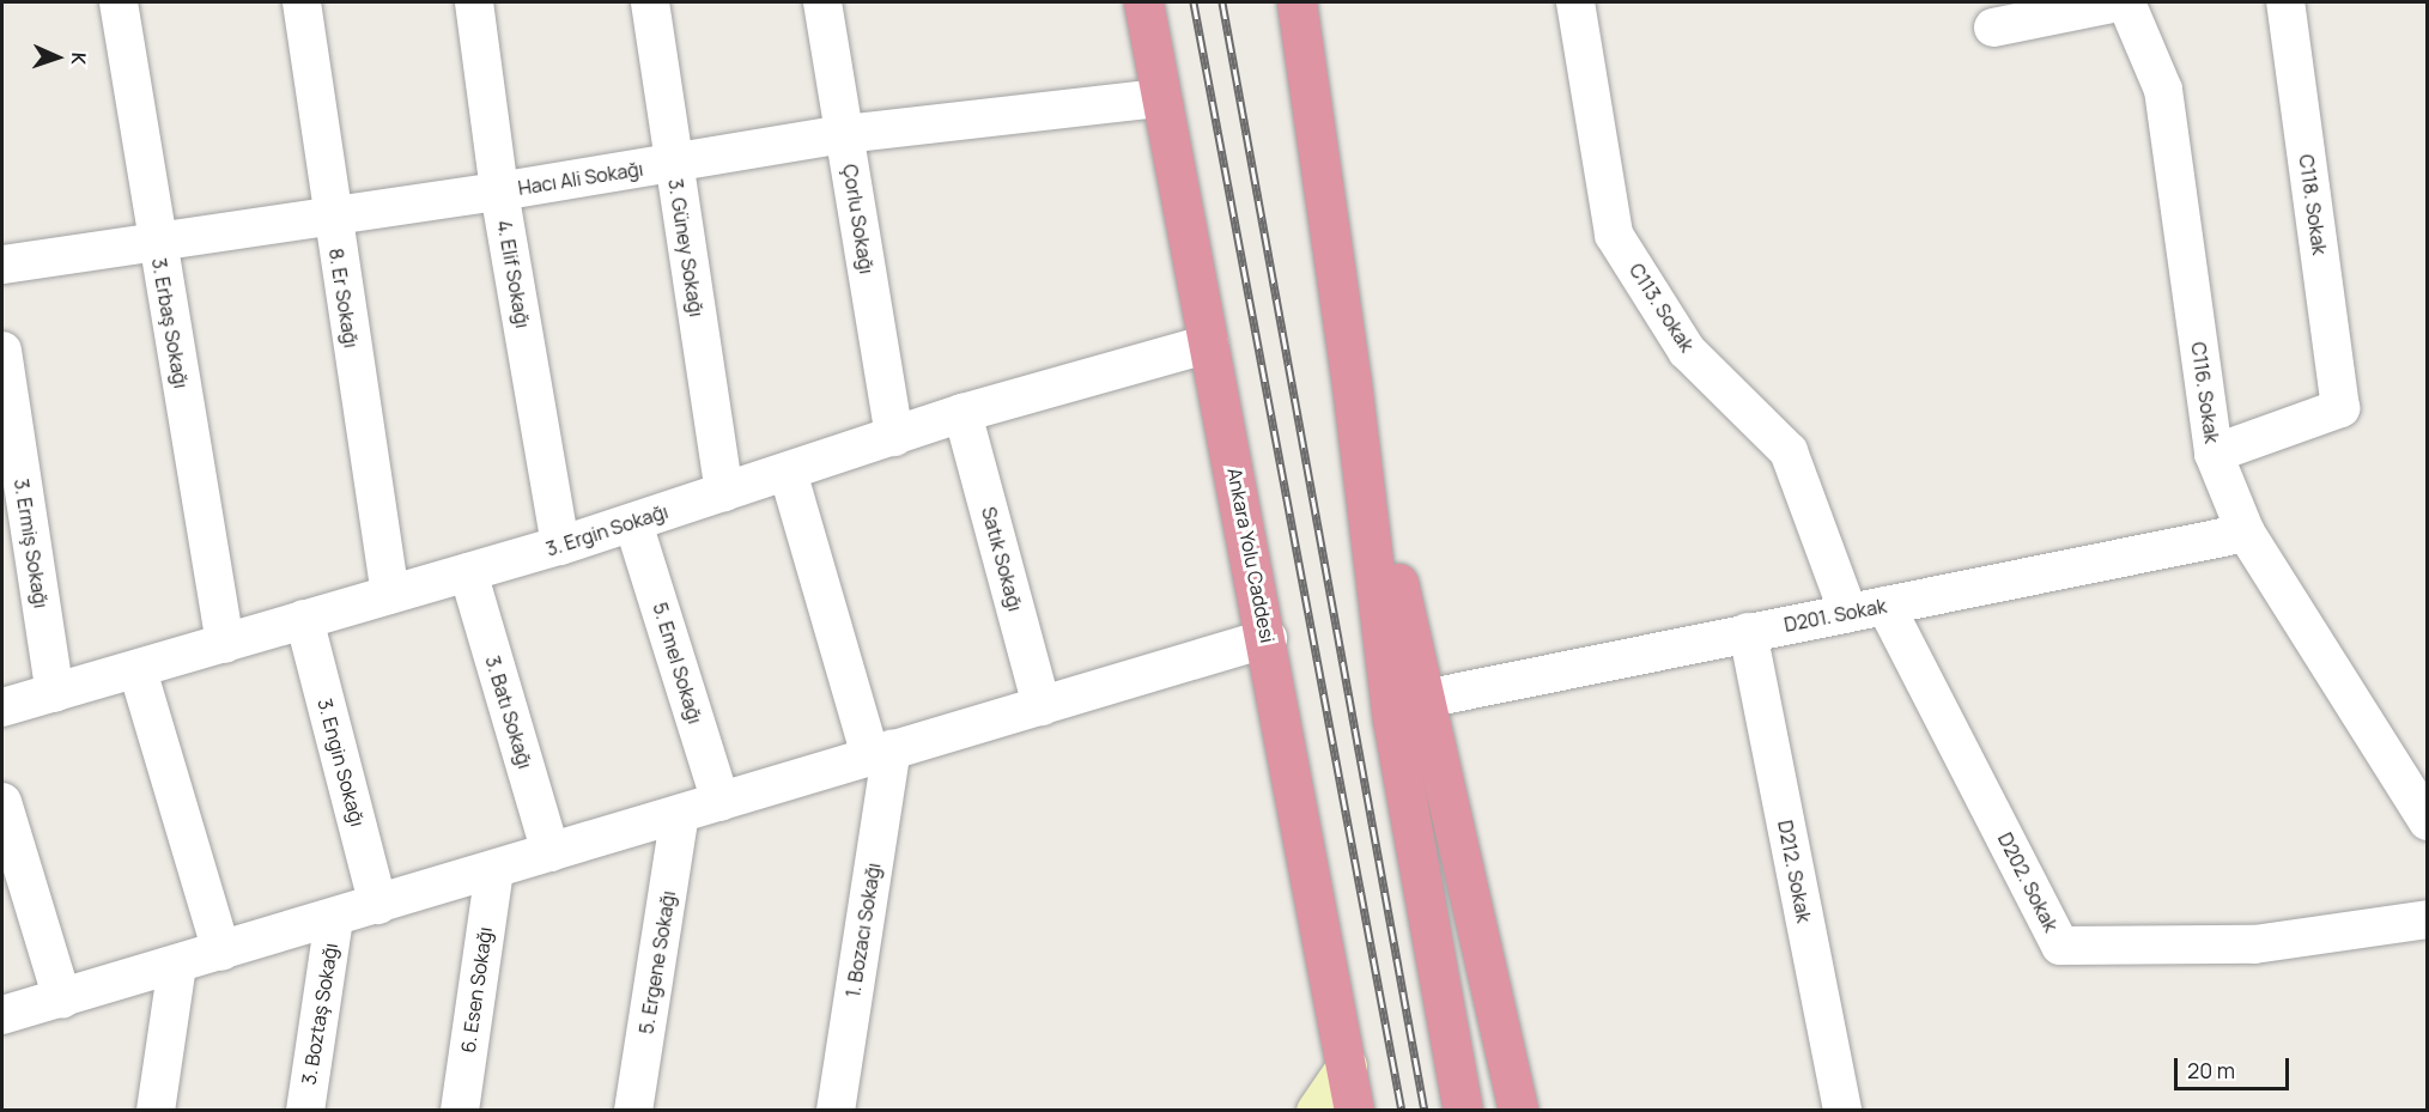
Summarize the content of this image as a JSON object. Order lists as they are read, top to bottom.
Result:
{
  "streets": {
    "highway": ["Ankara Yolu Caddesi"],
    "street": [
      "Hacı Ali Sokağı",
      "C118. Sokak",
      "Çorlu Sokağı",
      "3. Güney Sokağı",
      "4. Elif Sokağı",
      "8. Er Sokağı",
      "C113. Sokak",
      "3. Erbaş Sokağı",
      "C116. Sokak",
      "3. Ergin Sokağı",
      "3. Ermiş Sokağı",
      "Satık Sokağı",
      "D201. Sokak",
      "5. Emel Sokağı",
      "3. Batı Sokağı",
      "3. Engin Sokağı",
      "D212. Sokak",
      "D202. Sokak",
      "1. Bozacı Sokağı",
      "5. Ergene Sokağı",
      "6. Esen Sokağı",
      "3. Boztaş Sokağı"
    ]
  },
  "crossings": [
    ["Hacı Ali Sokağı", "Çorlu Sokağı"],
    ["Hacı Ali Sokağı", "3. Güney Sokağı"],
    ["Hacı Ali Sokağı", "4. Elif Sokağı"],
    ["Hacı Ali Sokağı", "8. Er Sokağı"],
    ["Hacı Ali Sokağı", "3. Erbaş Sokağı"],
    ["Hacı Ali Sokağı", "Ankara Yolu Caddesi"],
    ["C118. Sokak", "C116. Sokak"],
    ["Çorlu Sokağı", "3. Ergin Sokağı"],
    ["3. Güney Sokağı", "3. Ergin Sokağı"],
    ["4. Elif Sokağı", "3. Ergin Sokağı"],
    ["8. Er Sokağı", "3. Ergin Sokağı"],
    ["C113. Sokak", "D201. Sokak"],
    ["3. Erbaş Sokağı", "3. Ergin Sokağı"],
    ["C116. Sokak", "D201. Sokak"],
    ["3. Ergin Sokağı", "3. Ermiş Sokağı"],
    ["3. Ergin Sokağı", "Ankara Yolu Caddesi"],
    ["3. Ergin Sokağı", "Satık Sokağı"],
    ["3. Ergin Sokağı", "5. Emel Sokağı"],
    ["3. Ergin Sokağı", "3. Batı Sokağı"],
    ["3. Ergin Sokağı", "3. Engin Sokağı"],
    ["3. Ergin Sokağı", "1. Bozacı Sokağı"],
    ["D201. Sokak", "D212. Sokak"],
    ["D201. Sokak", "D202. Sokak"]
  ],
  "scale_bar": "20 m",
  "north": "right"
}
